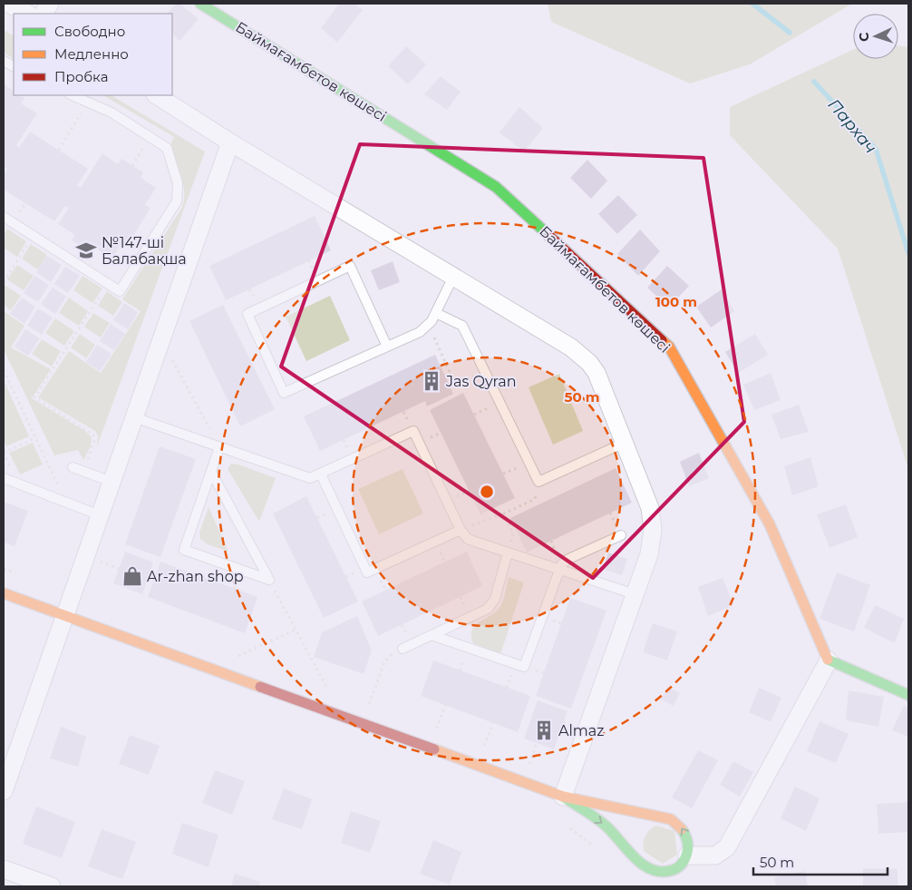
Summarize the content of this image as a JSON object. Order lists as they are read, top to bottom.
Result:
{
  "streets": {
    "street": ["Баймағамбетов көшесі"]
  },
  "water": ["Пархач"],
  "places": {
    "school or university": ["№147-ші Балабақша"],
    "building": ["Jas Qyran", "Almaz"],
    "shop": ["Ar-zhan shop"]
  },
  "legend": ["Свободно", "Медленно", "Пробка"],
  "scale_bar": "50 m",
  "north": "left",
  "rings": ["100 m", "50 m"]
}
